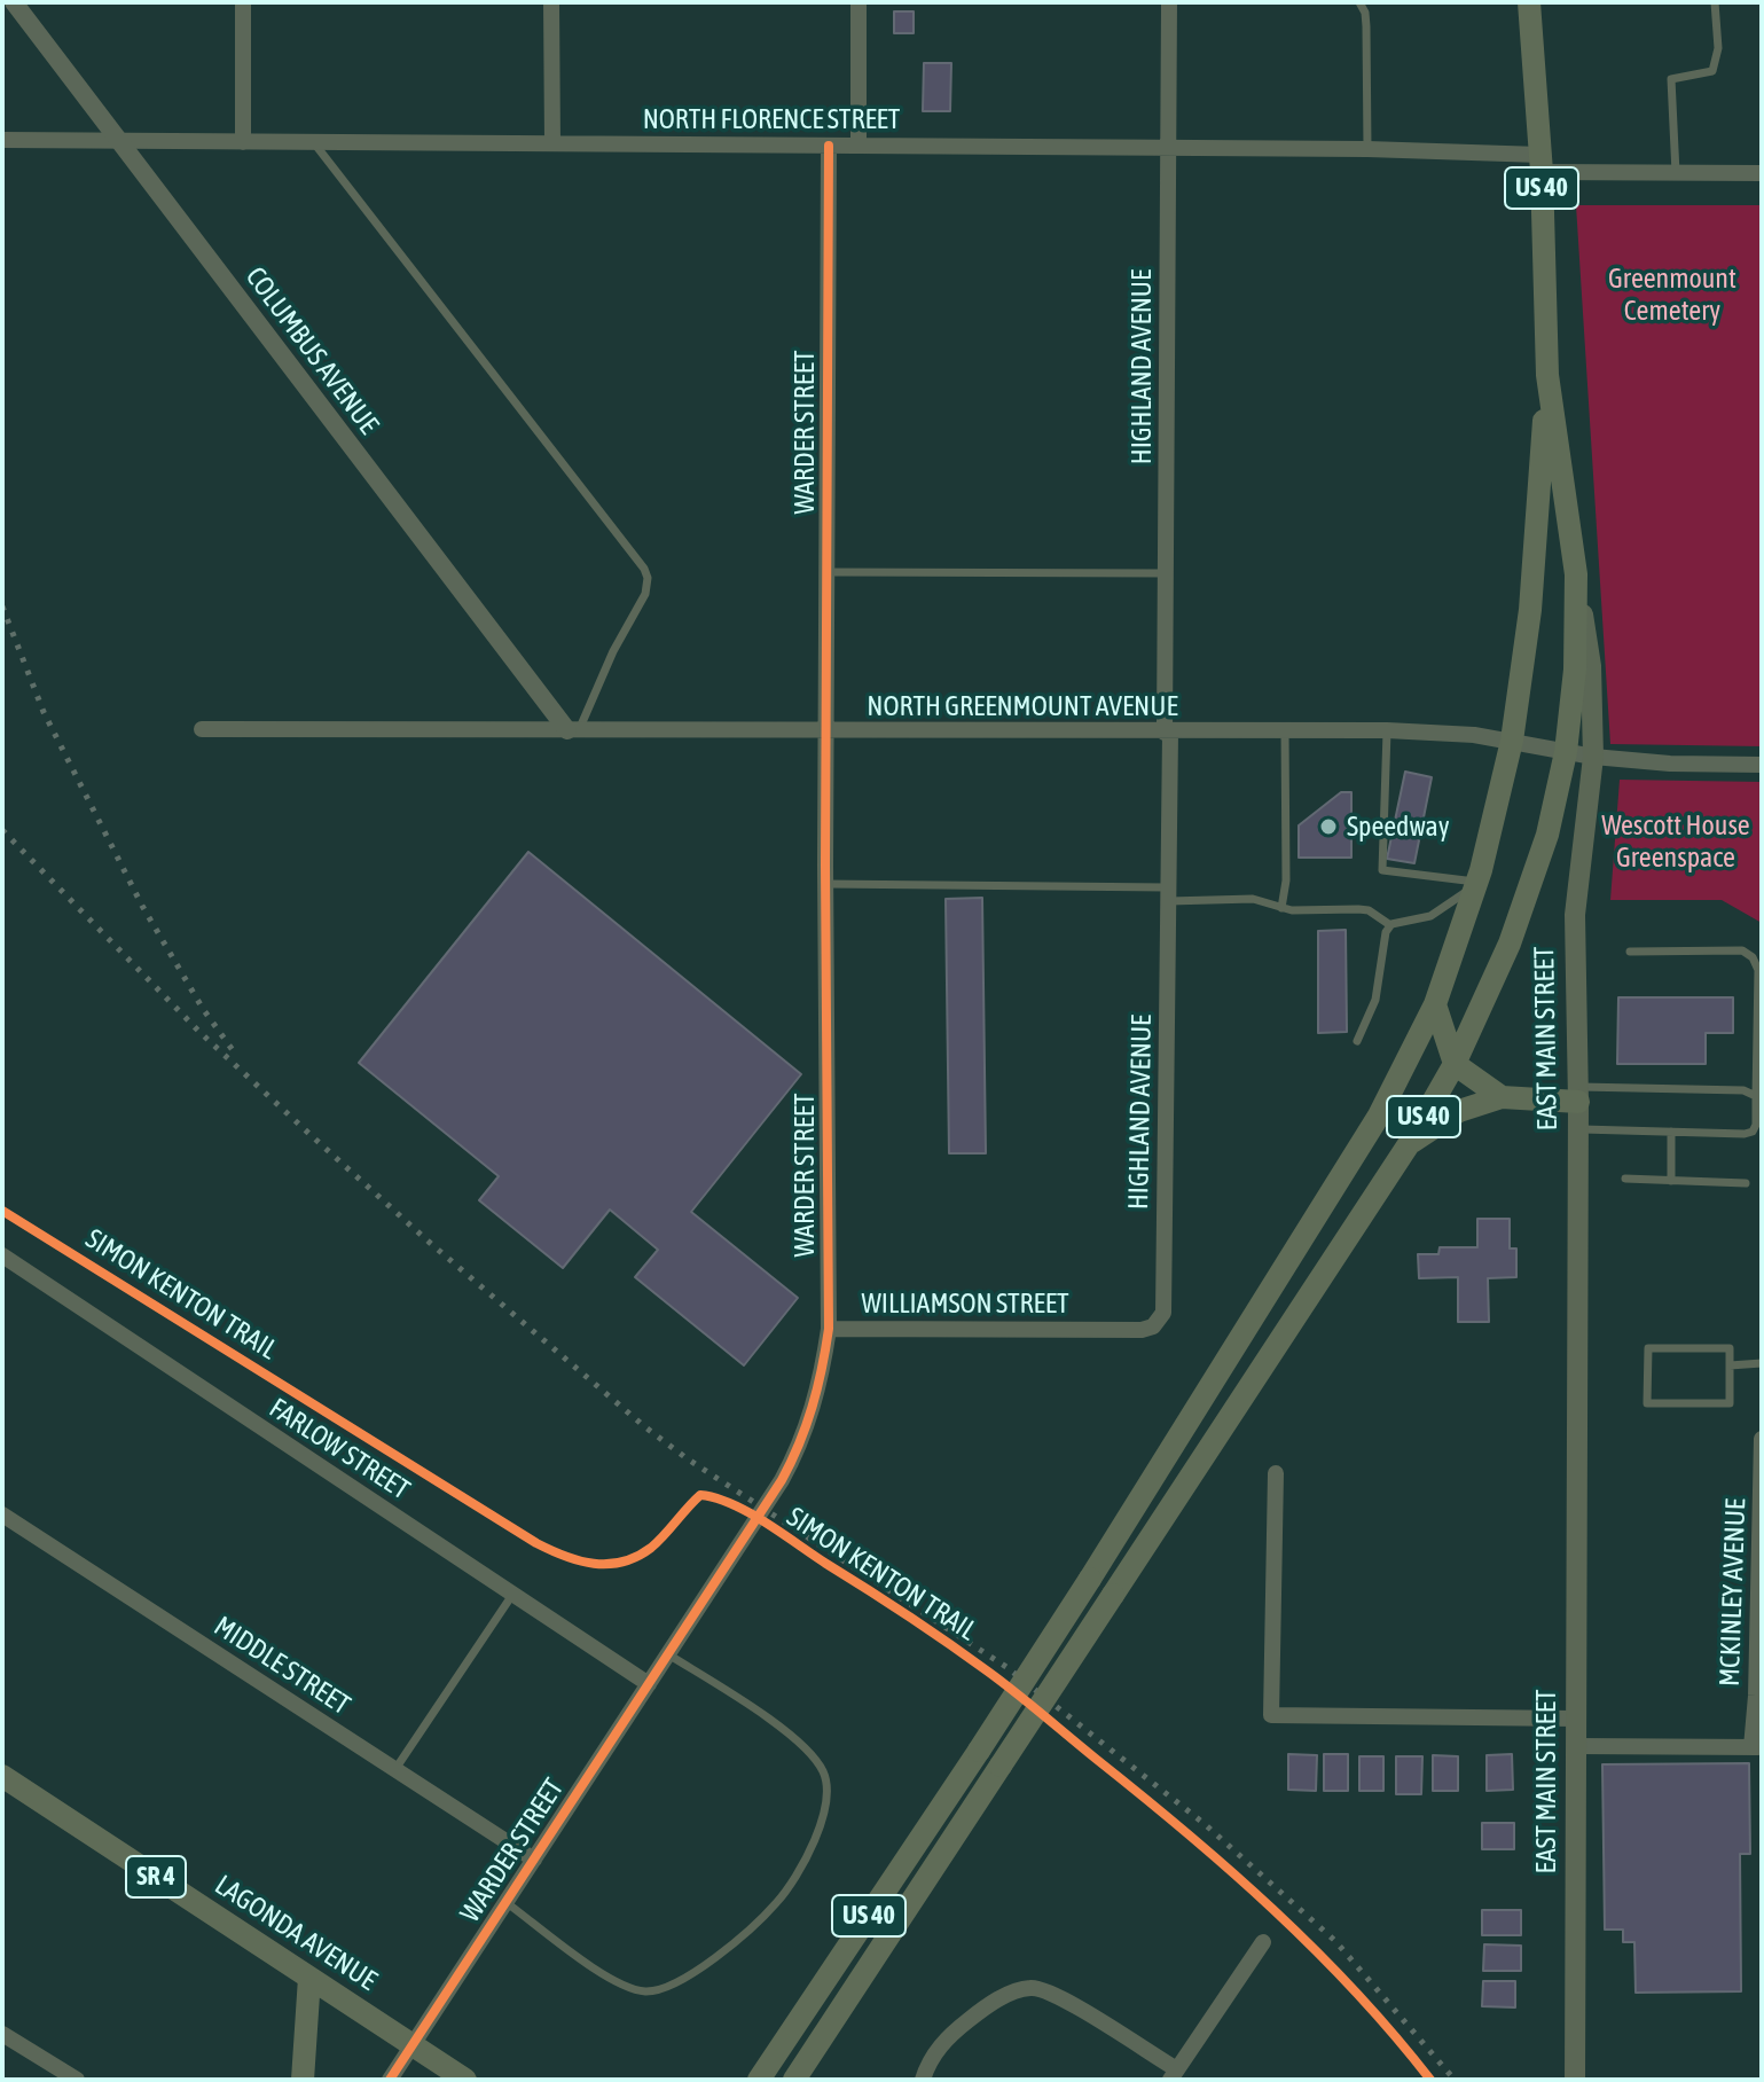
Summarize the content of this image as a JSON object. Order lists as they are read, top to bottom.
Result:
{
  "streets": {
    "main road": [
      "US 40",
      "EAST MAIN STREET",
      "SR 4",
      "LAGONDA AVENUE"
    ],
    "street": [
      "NORTH FLORENCE STREET",
      "COLUMBUS AVENUE",
      "HIGHLAND AVENUE",
      "WARDER STREET",
      "NORTH GREENMOUNT AVENUE",
      "WILLIAMSON STREET",
      "FARLOW STREET",
      "MCKINLEY AVENUE",
      "MIDDLE STREET"
    ],
    "cycle path": ["SIMON KENTON TRAIL"]
  },
  "crossings": [
    ["NORTH FLORENCE STREET", "COLUMBUS AVENUE"],
    ["NORTH FLORENCE STREET", "HIGHLAND AVENUE"],
    ["NORTH FLORENCE STREET", "WARDER STREET"],
    ["NORTH FLORENCE STREET", "EAST MAIN STREET"],
    ["US 40", "NORTH GREENMOUNT AVENUE"],
    ["US 40", "EAST MAIN STREET"],
    ["COLUMBUS AVENUE", "NORTH GREENMOUNT AVENUE"],
    ["HIGHLAND AVENUE", "NORTH GREENMOUNT AVENUE"],
    ["HIGHLAND AVENUE", "WILLIAMSON STREET"],
    ["WARDER STREET", "NORTH GREENMOUNT AVENUE"],
    ["WARDER STREET", "WILLIAMSON STREET"],
    ["WARDER STREET", "FARLOW STREET"],
    ["WARDER STREET", "MIDDLE STREET"],
    ["WARDER STREET", "LAGONDA AVENUE"],
    ["NORTH GREENMOUNT AVENUE", "EAST MAIN STREET"]
  ],
  "parks": ["Greenmount Cemetery", "Wescott House Greenspace"],
  "places": ["Speedway"]
}
